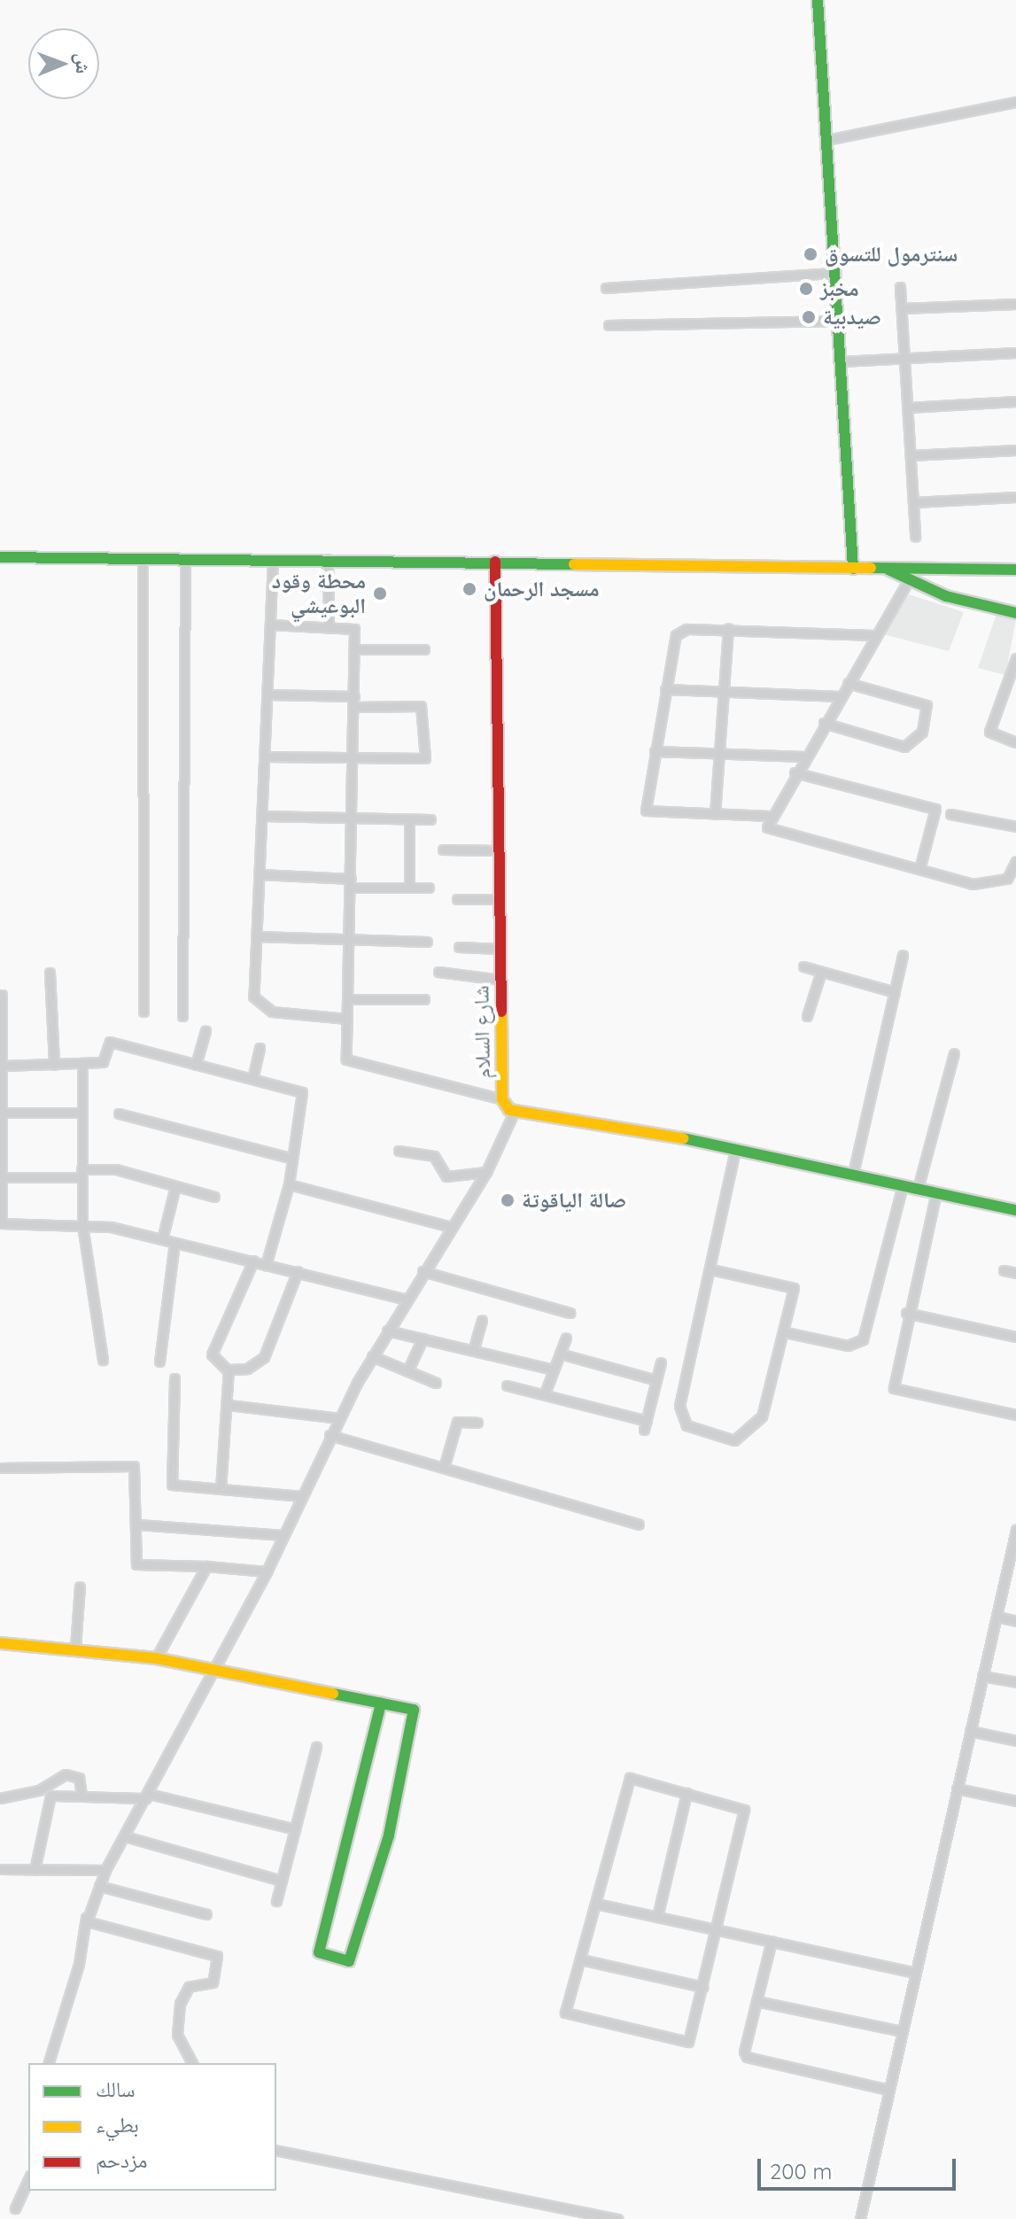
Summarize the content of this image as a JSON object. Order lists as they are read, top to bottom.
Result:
{
  "streets": {
    "main road": ["شارع السلام"]
  },
  "places": [
    "سنترمول للتسوق",
    "مخبز",
    "صيدبية",
    "مسجد الرحمان",
    "محطة وقود البوعيشي",
    "صالة الياقوتة"
  ],
  "legend": ["سالك", "بطيء", "مزدحم"],
  "scale_bar": "200 m",
  "north": "right"
}
